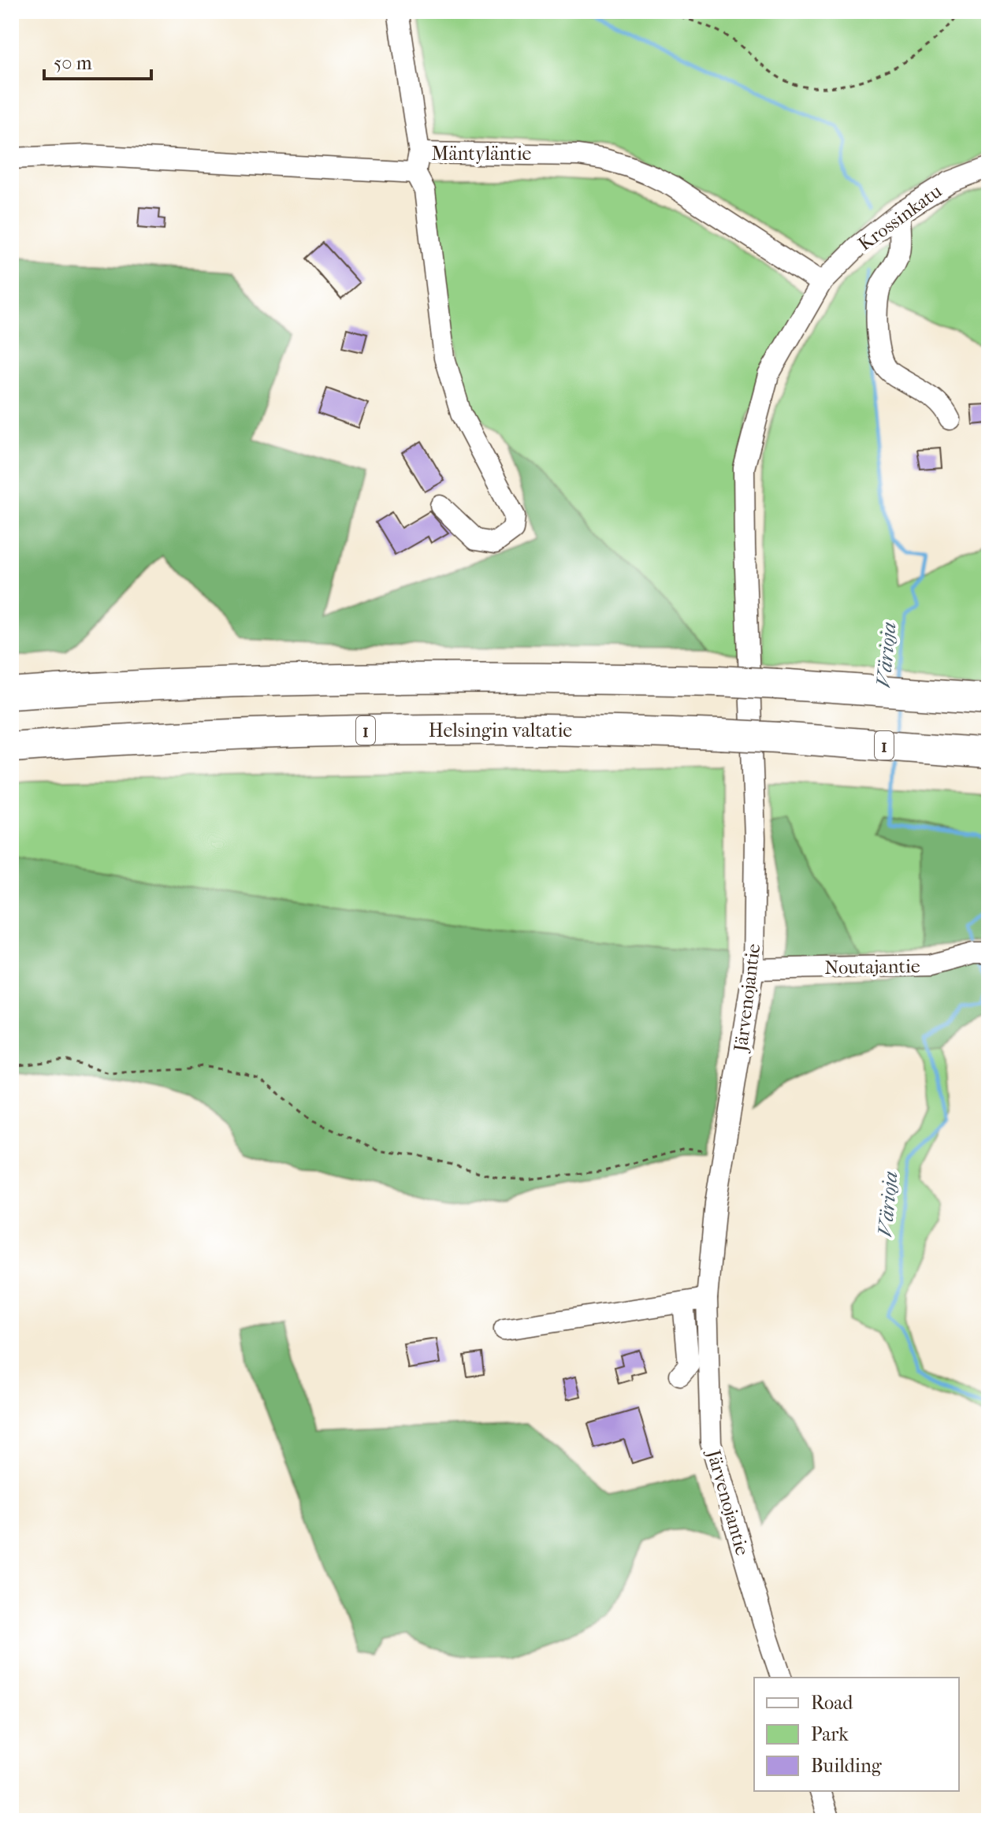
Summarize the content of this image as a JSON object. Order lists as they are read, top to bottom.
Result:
{
  "streets": {
    "highway": ["1", "Helsingin valtatie"],
    "street": [
      "Mäntyläntie",
      "Krossinkatu",
      "Noutajantie",
      "Järvenojantie"
    ]
  },
  "crossings": [
    ["Mäntyläntie", "Krossinkatu"],
    ["Mäntyläntie", "Järvenojantie"],
    ["Krossinkatu", "Järvenojantie"],
    ["Noutajantie", "Järvenojantie"]
  ],
  "water": ["Värioja"],
  "legend": ["Road", "Park", "Building"],
  "scale_bar": "50 m"
}
